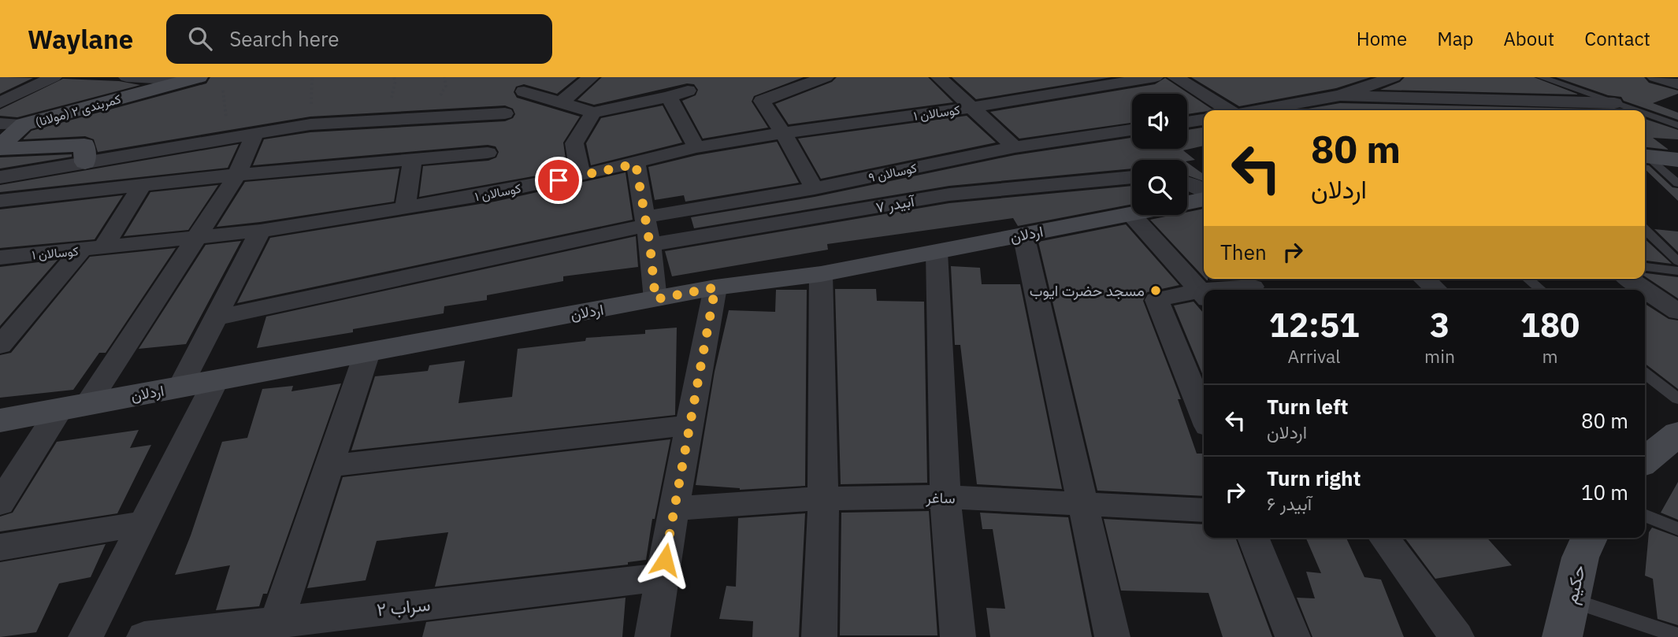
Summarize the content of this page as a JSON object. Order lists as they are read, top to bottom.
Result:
{
  "streets": {
    "street": [
      "کمربندی ۲ (مولانا)",
      "کوسالان ۱",
      "کوسالان ۹",
      "آبیدر ۷",
      "اردلان",
      "ساغر",
      "حکیم",
      "سراب ۲"
    ]
  },
  "crossings": [
    ["کوسالان ۹", "آبیدر ۷"]
  ],
  "places": ["مسجد حضرت ایوب"],
  "page": {
    "header": "Waylane",
    "search": "Search here",
    "nav": [
      "Home",
      "Map",
      "About",
      "Contact"
    ],
    "turn": ["80 m", "اردلان"],
    "then": "Then",
    "eta": [
      "12:51",
      "Arrival",
      "3",
      "min",
      "180",
      "m"
    ],
    "list": [
      {
        "name": "Turn left",
        "note": "اردلان",
        "value": "80 m"
      },
      {
        "name": "Turn right",
        "note": "آبیدر ۶",
        "value": "10 m"
      }
    ]
  }
}
